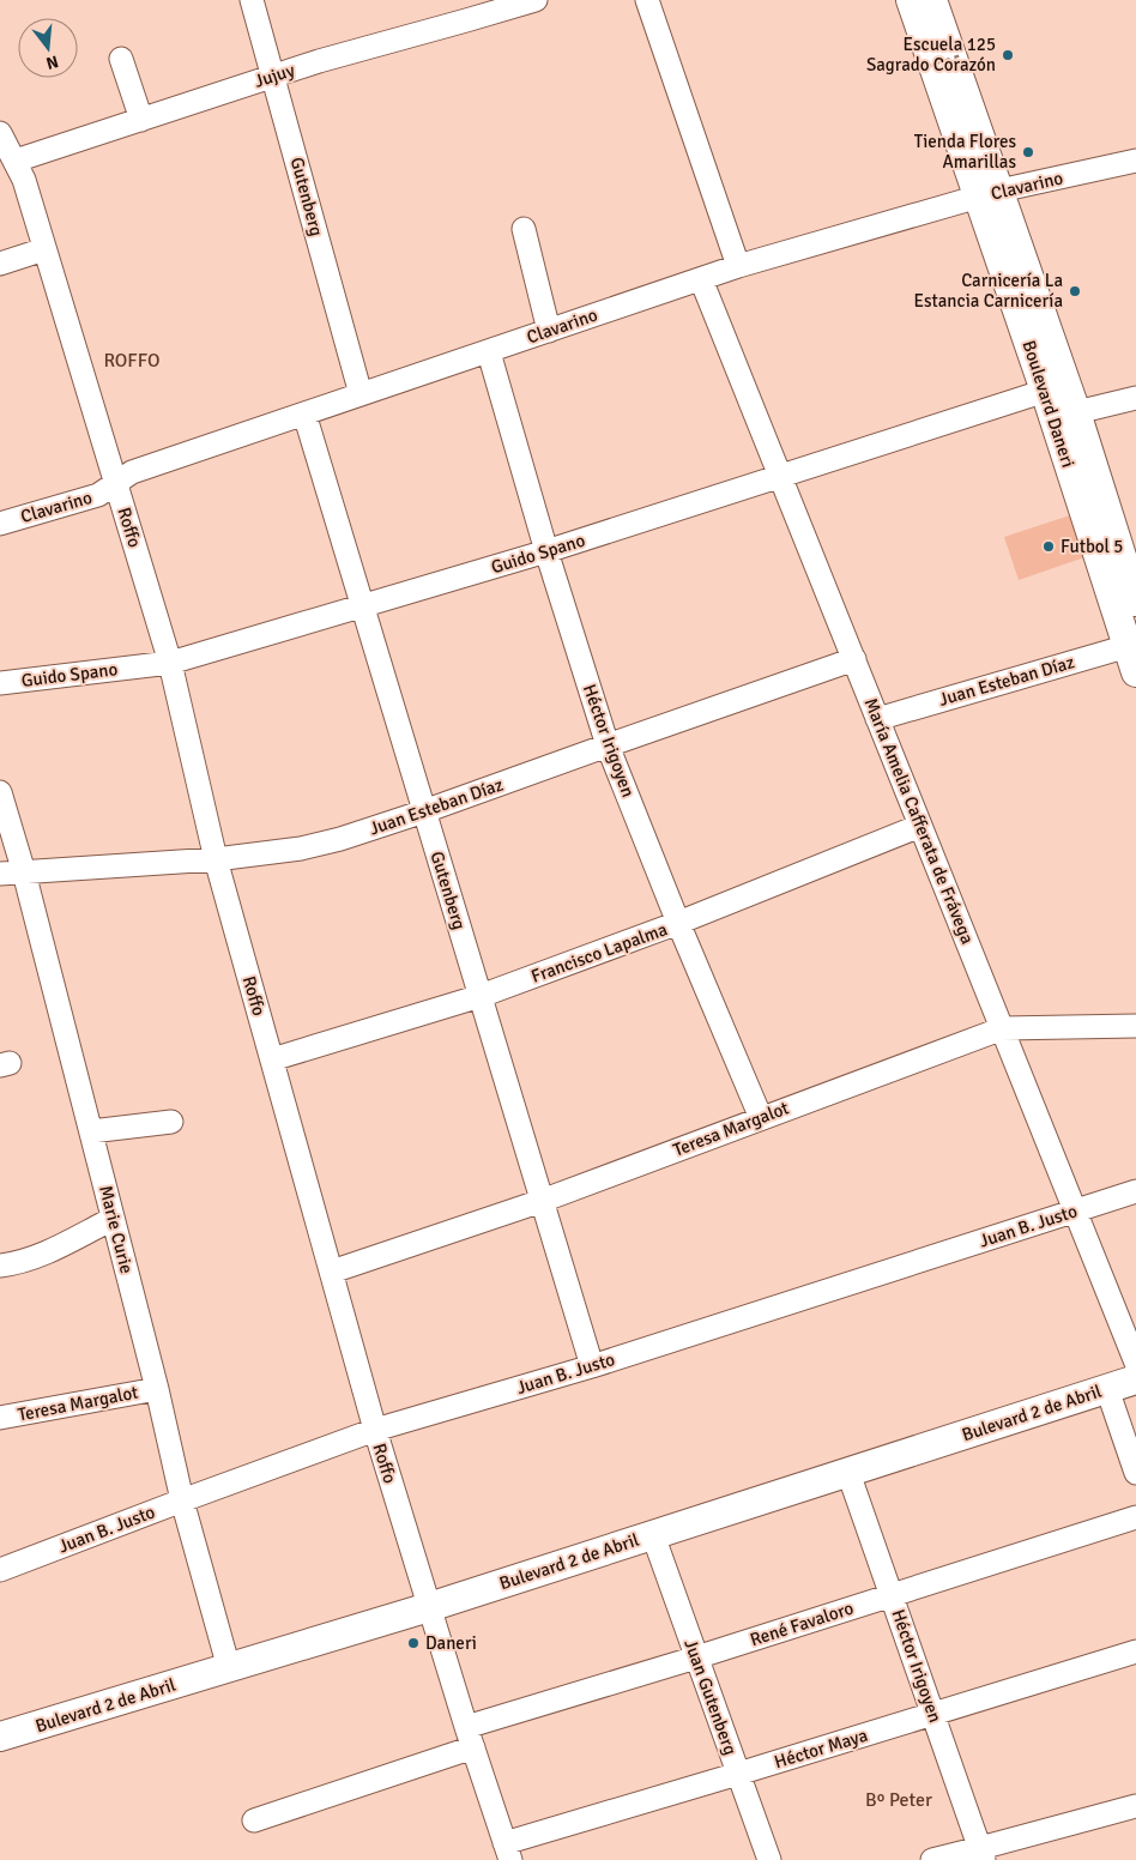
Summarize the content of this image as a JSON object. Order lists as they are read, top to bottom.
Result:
{
  "streets": {
    "main road": ["Boulevard Daneri", "Bulevard 2 de Abril"],
    "street": [
      "Jujuy",
      "Clavarino",
      "Gutenberg",
      "Roffo",
      "Guido Spano",
      "Juan Esteban Díaz",
      "Héctor Irigoyen",
      "María Amelia Cafferata de Frávega",
      "Francisco Lapalma",
      "Teresa Margalot",
      "Juan B. Justo",
      "Marie Curie",
      "René Favaloro",
      "Juan Gutenberg",
      "Héctor Maya"
    ]
  },
  "crossings": [
    ["Jujuy", "Gutenberg"],
    ["Jujuy", "Roffo"],
    ["Clavarino", "Gutenberg"],
    ["Clavarino", "Boulevard Daneri"],
    ["Clavarino", "Roffo"],
    ["Clavarino", "Héctor Irigoyen"],
    ["Clavarino", "María Amelia Cafferata de Frávega"],
    ["Gutenberg", "Guido Spano"],
    ["Gutenberg", "Juan Esteban Díaz"],
    ["Gutenberg", "Francisco Lapalma"],
    ["Gutenberg", "Teresa Margalot"],
    ["Gutenberg", "Juan B. Justo"],
    ["Boulevard Daneri", "Guido Spano"],
    ["Boulevard Daneri", "Juan Esteban Díaz"],
    ["Roffo", "Guido Spano"],
    ["Roffo", "Juan Esteban Díaz"],
    ["Roffo", "Francisco Lapalma"],
    ["Roffo", "Teresa Margalot"],
    ["Roffo", "Juan B. Justo"],
    ["Roffo", "Bulevard 2 de Abril"],
    ["Roffo", "René Favaloro"],
    ["Roffo", "Héctor Maya"],
    ["Guido Spano", "Héctor Irigoyen"],
    ["Guido Spano", "María Amelia Cafferata de Frávega"],
    ["Juan Esteban Díaz", "Héctor Irigoyen"],
    ["Juan Esteban Díaz", "María Amelia Cafferata de Frávega"],
    ["Juan Esteban Díaz", "Marie Curie"],
    ["Héctor Irigoyen", "Francisco Lapalma"],
    ["Héctor Irigoyen", "Teresa Margalot"],
    ["Héctor Irigoyen", "Bulevard 2 de Abril"],
    ["Héctor Irigoyen", "René Favaloro"],
    ["Héctor Irigoyen", "Héctor Maya"],
    ["María Amelia Cafferata de Frávega", "Francisco Lapalma"],
    ["María Amelia Cafferata de Frávega", "Teresa Margalot"],
    ["María Amelia Cafferata de Frávega", "Juan B. Justo"],
    ["Teresa Margalot", "Marie Curie"],
    ["Juan B. Justo", "Marie Curie"],
    ["Marie Curie", "Bulevard 2 de Abril"],
    ["Bulevard 2 de Abril", "Juan Gutenberg"],
    ["René Favaloro", "Juan Gutenberg"],
    ["Juan Gutenberg", "Héctor Maya"]
  ],
  "districts": ["ROFFO", "Bº Peter"],
  "places": [
    "Escuela 125 Sagrado Corazón",
    "Tienda Flores Amarillas",
    "Carnicería La Estancia Carnicería",
    "Futbol 5",
    "Daneri"
  ],
  "north": "bottom"
}
